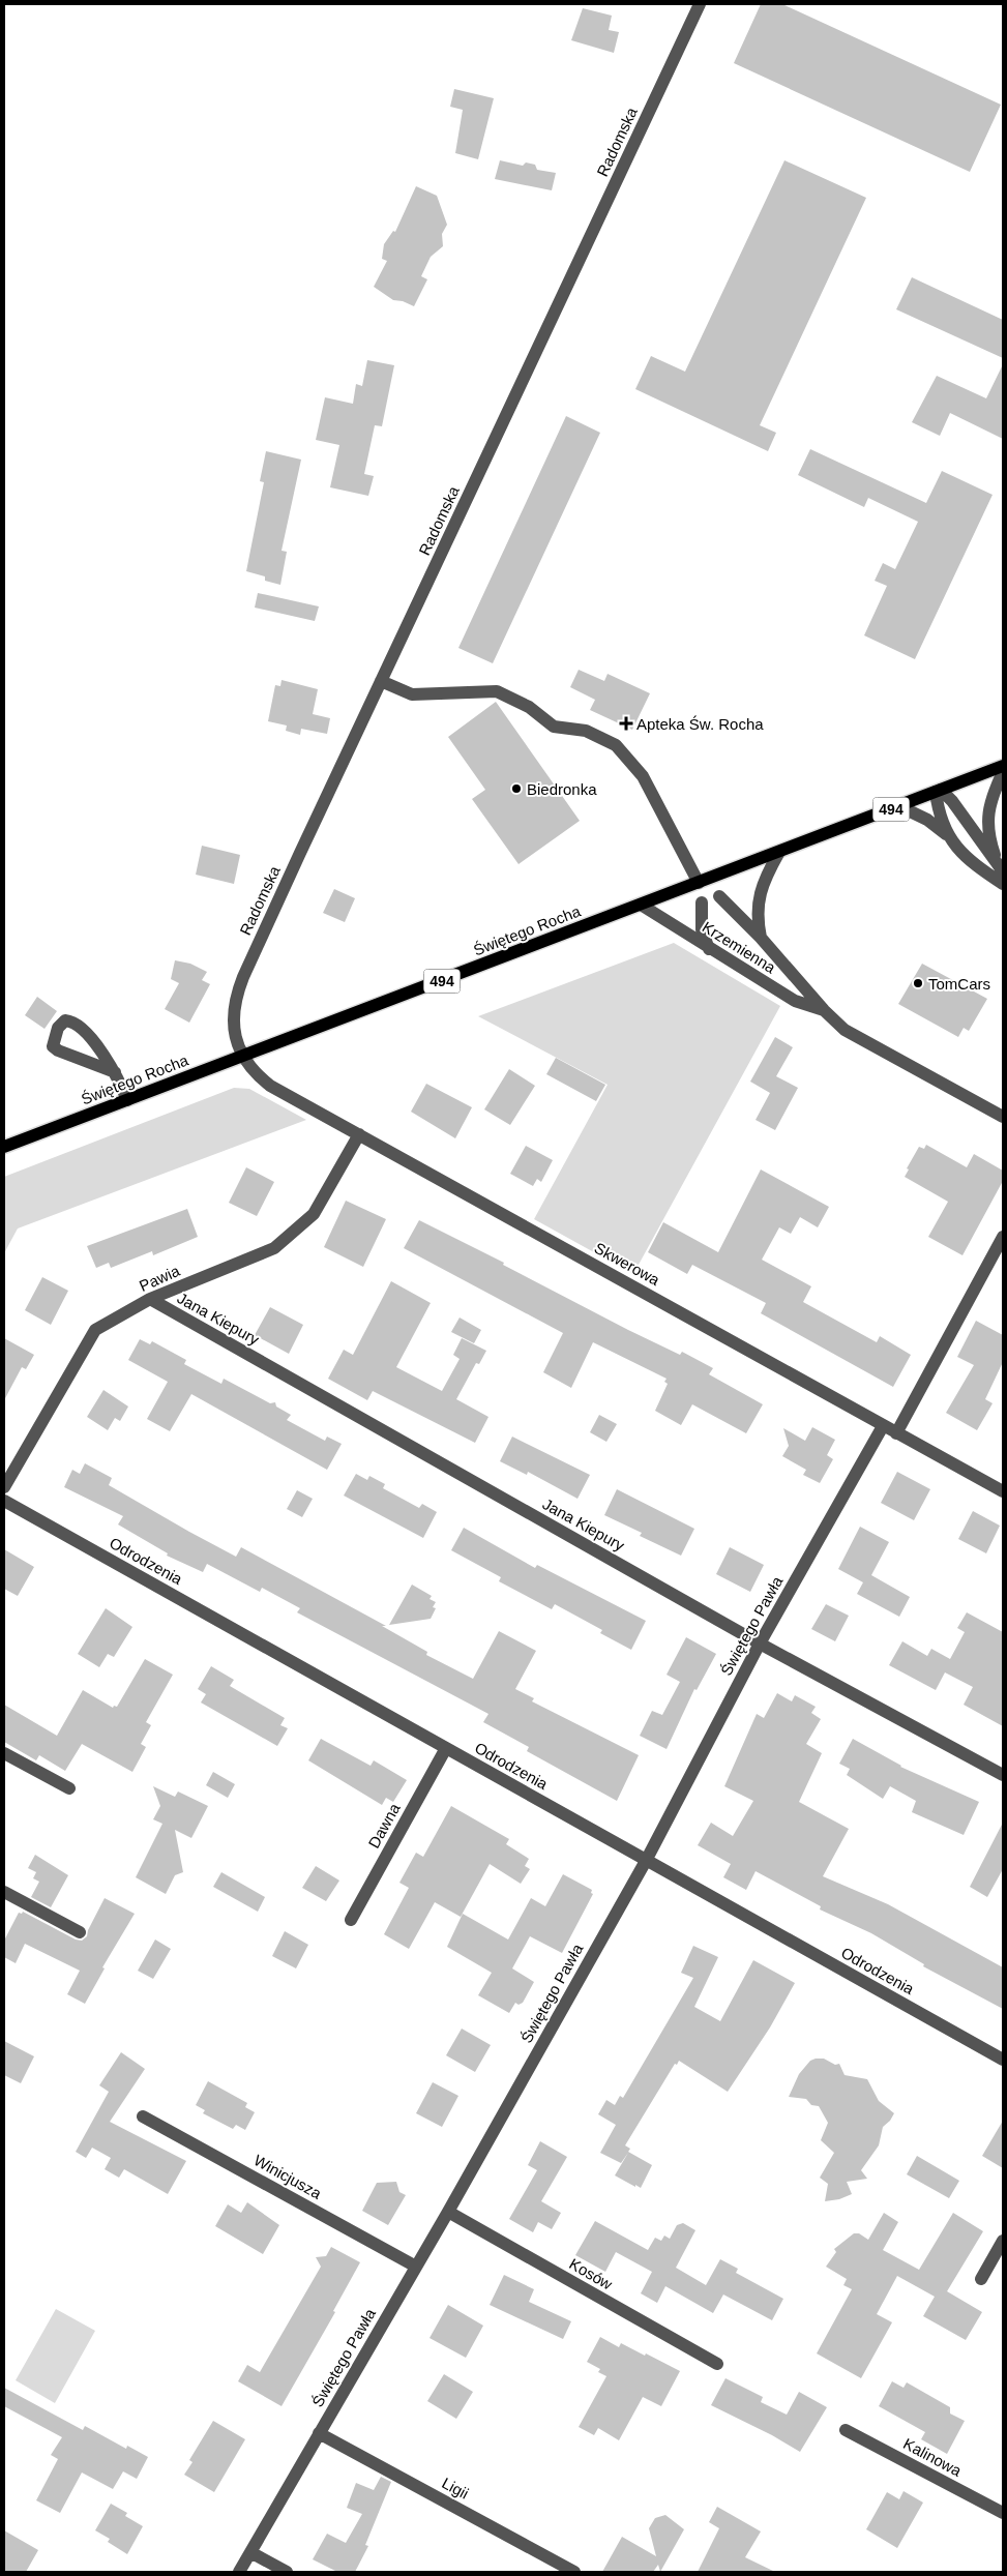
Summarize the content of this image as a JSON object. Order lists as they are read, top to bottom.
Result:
{
  "streets": {
    "main road": ["494", "Świętego Rocha"],
    "street": [
      "Radomska",
      "Krzemienna",
      "Skwerowa",
      "Pawia",
      "Jana Kiepury",
      "Odrodzenia",
      "Świętego Pawła",
      "Dawna",
      "Winicjusza",
      "Kosów",
      "Kalinowa",
      "Ligii"
    ]
  },
  "crossings": [
    ["Radomska", "Świętego Rocha"],
    ["Radomska", "Skwerowa"],
    ["Świętego Rocha", "Krzemienna"],
    ["Świętego Rocha", "Skwerowa"],
    ["Skwerowa", "Pawia"],
    ["Skwerowa", "Świętego Pawła"],
    ["Pawia", "Jana Kiepury"],
    ["Jana Kiepury", "Świętego Pawła"],
    ["Odrodzenia", "Świętego Pawła"],
    ["Odrodzenia", "Dawna"],
    ["Świętego Pawła", "Winicjusza"],
    ["Świętego Pawła", "Kosów"],
    ["Świętego Pawła", "Ligii"]
  ],
  "places": {
    "health": ["Apteka Św. Rocha"],
    "other": ["Biedronka", "TomCars"]
  }
}
